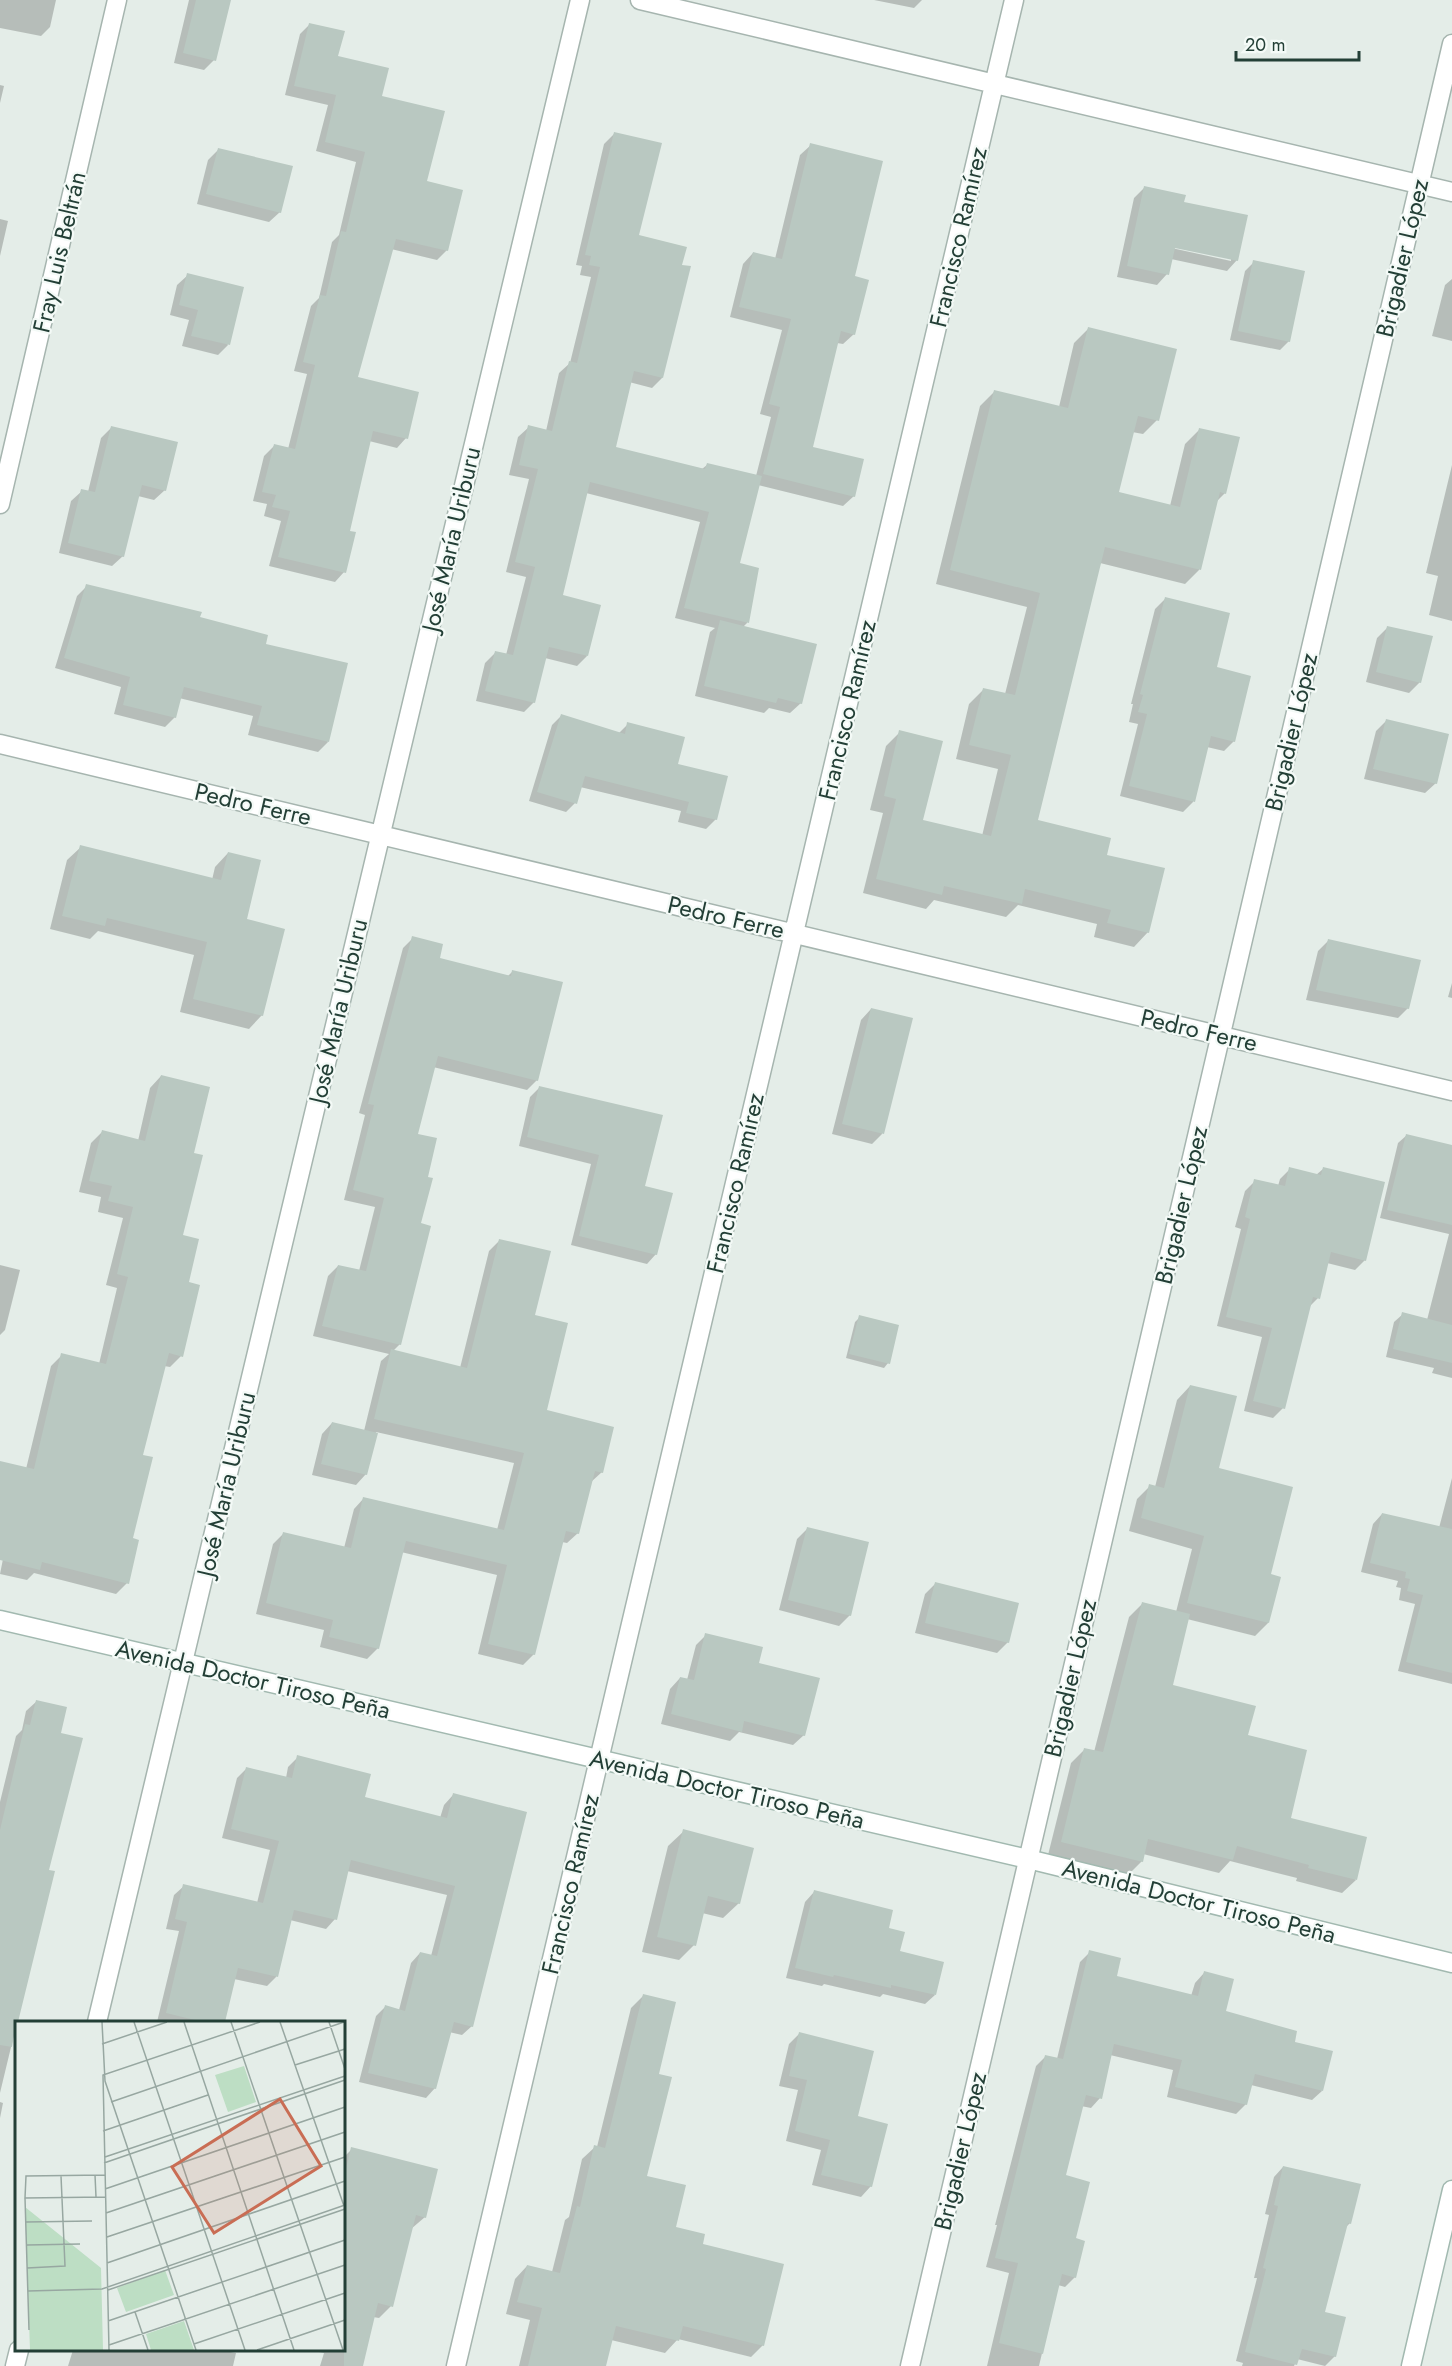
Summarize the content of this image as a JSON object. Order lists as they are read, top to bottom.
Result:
{
  "streets": {
    "street": [
      "Francisco Ramírez",
      "Fray Luis Beltrán",
      "Brigadier López",
      "José María Uriburu",
      "Pedro Ferre",
      "Avenida Doctor Tiroso Peña"
    ]
  },
  "crossings": [
    ["Francisco Ramírez", "Pedro Ferre"],
    ["Francisco Ramírez", "Avenida Doctor Tiroso Peña"],
    ["Brigadier López", "Pedro Ferre"],
    ["Brigadier López", "Avenida Doctor Tiroso Peña"],
    ["José María Uriburu", "Pedro Ferre"],
    ["José María Uriburu", "Avenida Doctor Tiroso Peña"]
  ],
  "scale_bar": "20 m"
}
